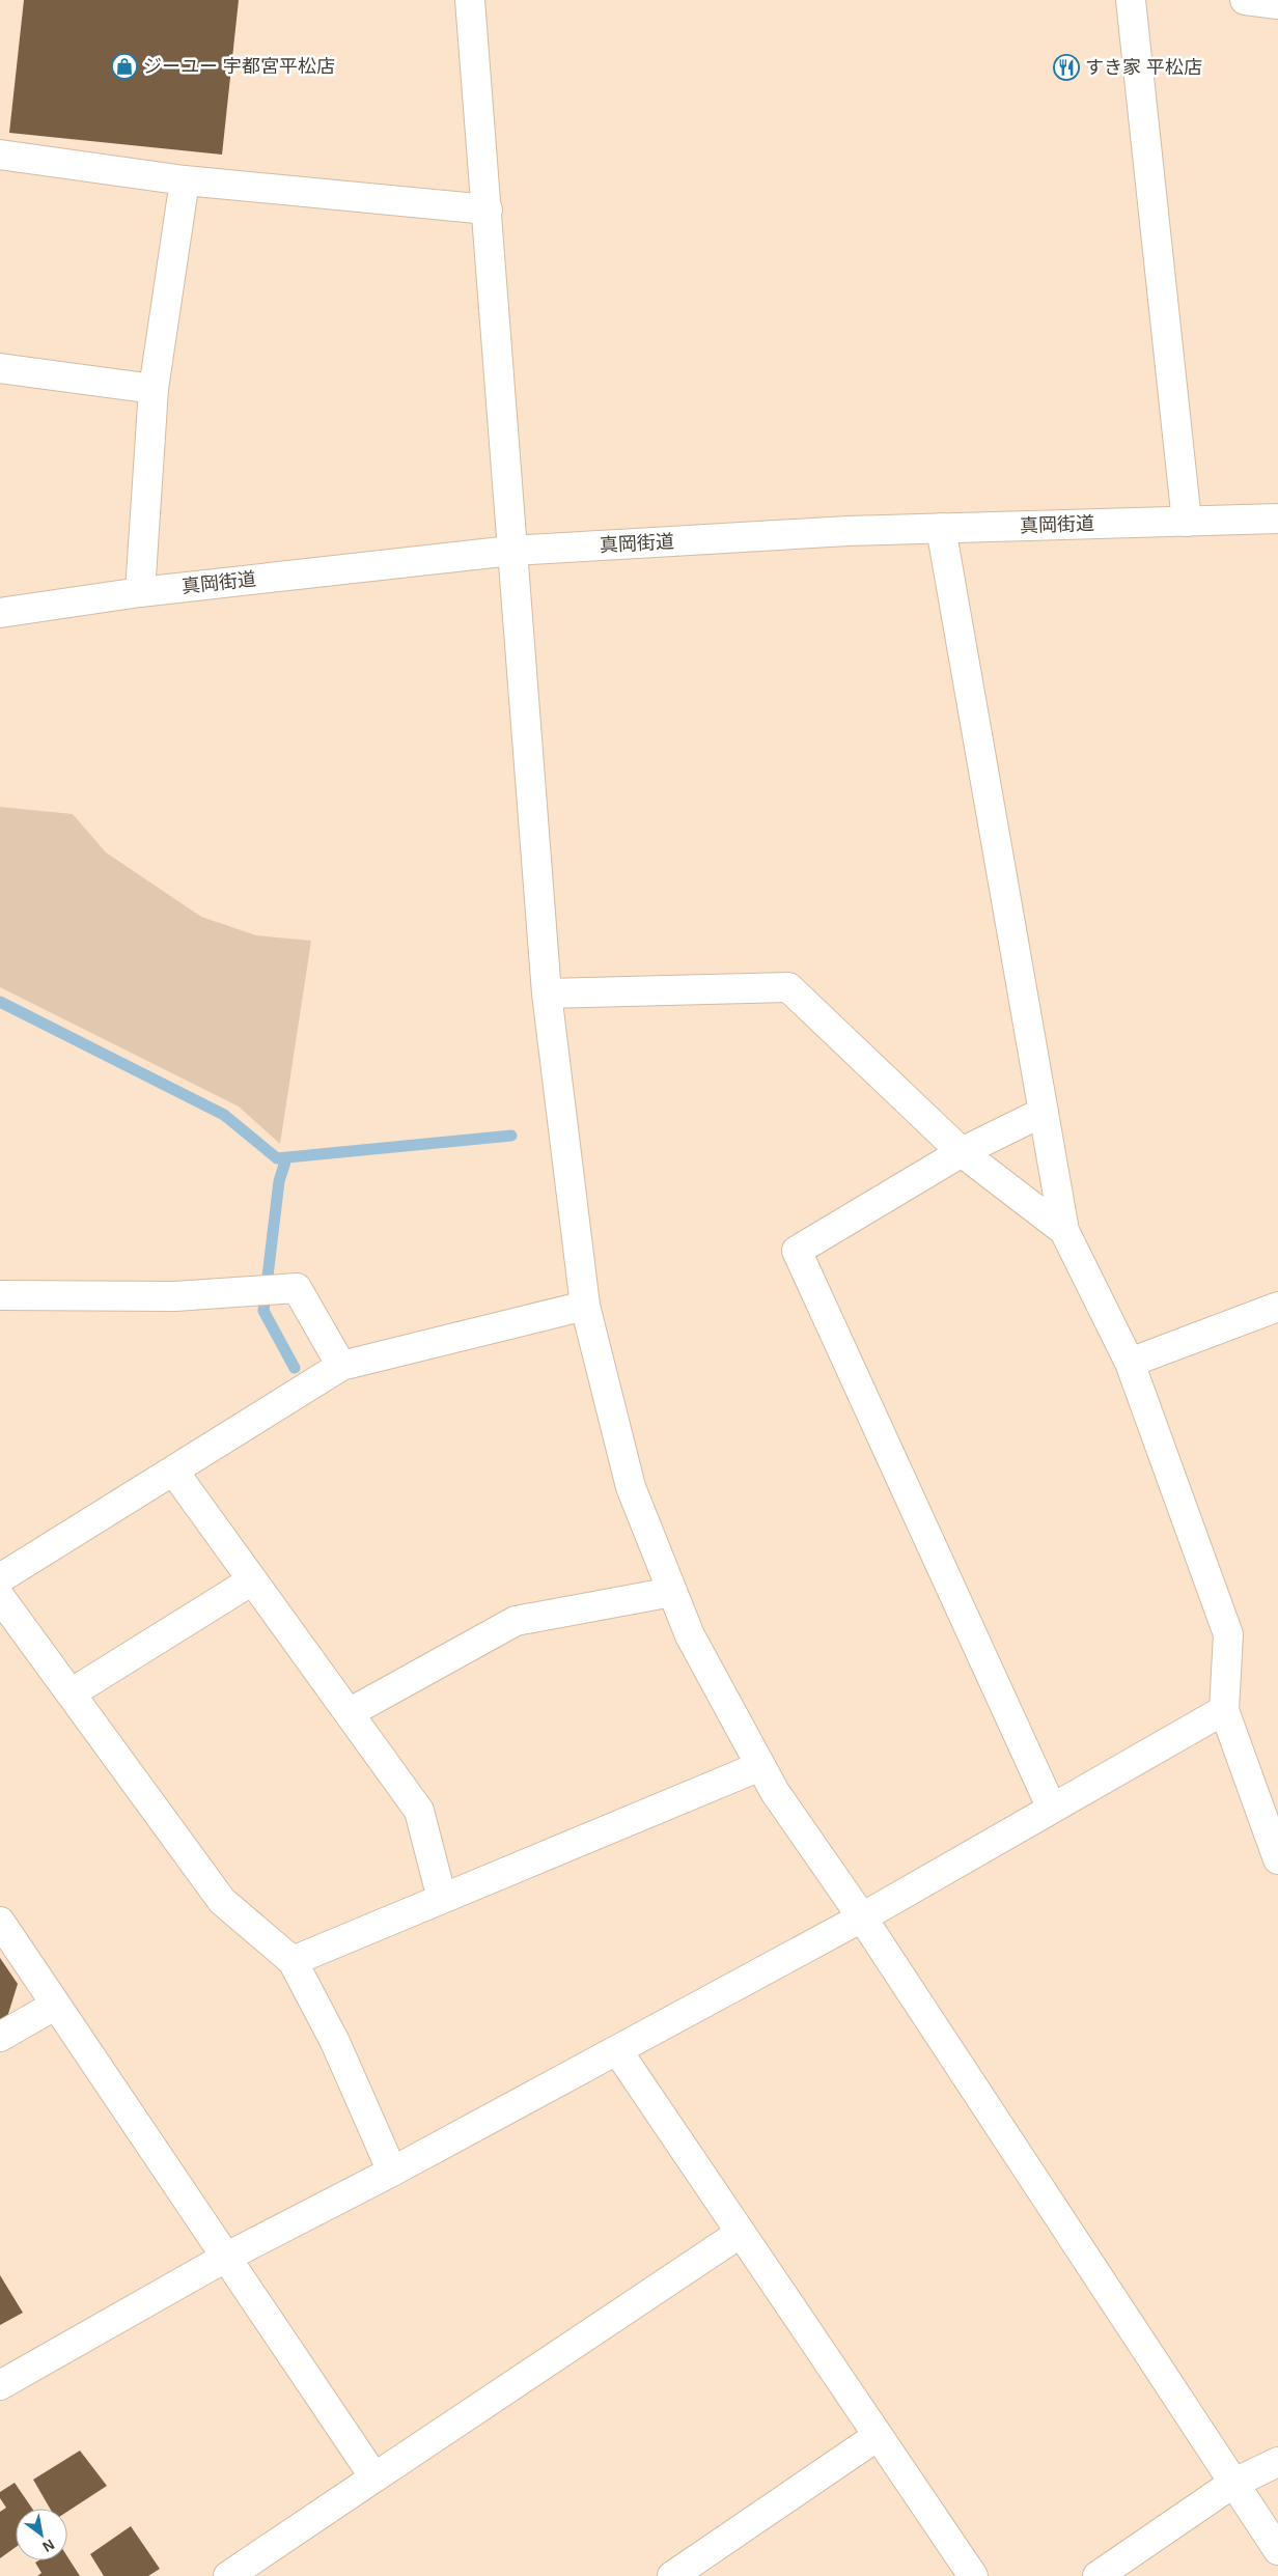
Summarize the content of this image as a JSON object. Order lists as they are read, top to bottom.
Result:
{
  "streets": {
    "street": ["真岡街道"]
  },
  "places": {
    "shop": ["ジーユー 宇都宮平松店"],
    "restaurant": ["すき家 平松店"]
  },
  "north": "bottom right"
}
